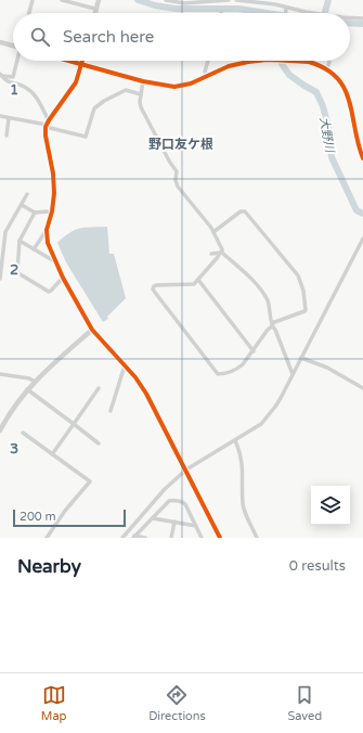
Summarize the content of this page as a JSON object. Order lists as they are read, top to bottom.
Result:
{
  "districts": ["野口友ケ根"],
  "water": ["大野川"],
  "scale_bar": "200 m",
  "page": {
    "search": "Search here",
    "scale": "200 m",
    "heading": ["Nearby", "0 results"],
    "nav": ["Map", "Directions", "Saved"]
  },
  "grid": {
    "rows": ["1", "2", "3"]
  }
}
